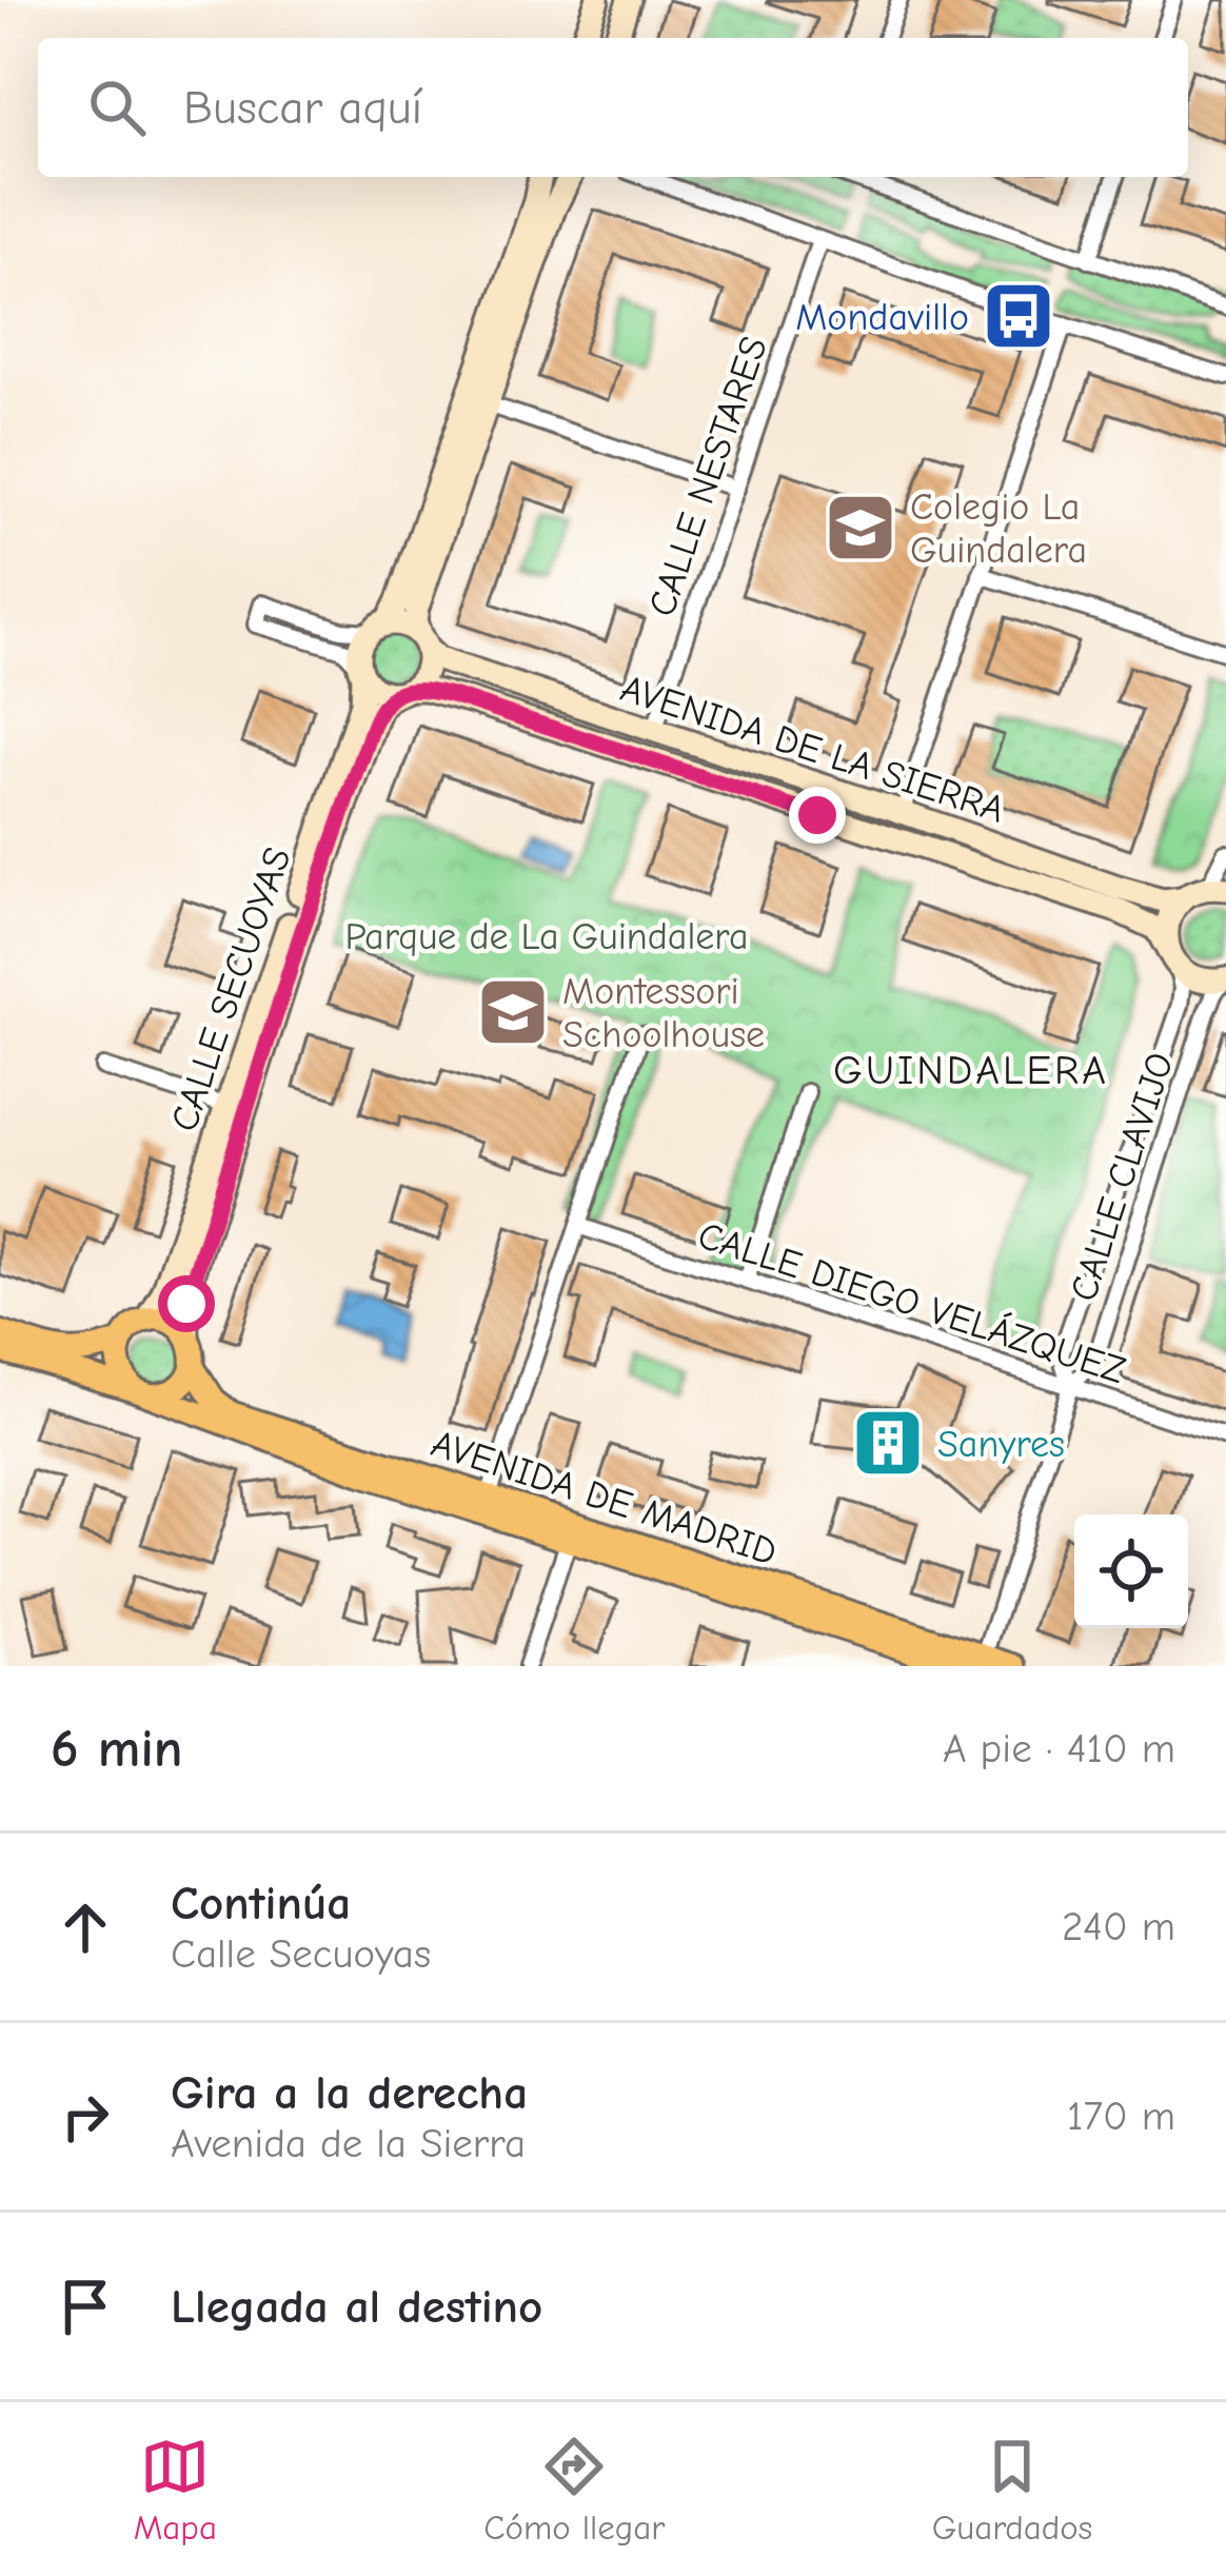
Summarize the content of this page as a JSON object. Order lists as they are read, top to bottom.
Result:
{
  "streets": {
    "main road": ["AVENIDA DE LA SIERRA", "CALLE SECUOYAS", "AVENIDA DE MADRID"],
    "street": ["CALLE NESTARES", "CALLE CLAVIJO", "CALLE DIEGO VELÁZQUEZ"]
  },
  "crossings": [
    ["CALLE NESTARES", "AVENIDA DE LA SIERRA"],
    ["AVENIDA DE LA SIERRA", "CALLE SECUOYAS"],
    ["AVENIDA DE LA SIERRA", "CALLE CLAVIJO"],
    ["CALLE SECUOYAS", "AVENIDA DE MADRID"],
    ["CALLE CLAVIJO", "CALLE DIEGO VELÁZQUEZ"],
    ["CALLE CLAVIJO", "AVENIDA DE MADRID"]
  ],
  "districts": ["GUINDALERA"],
  "parks": ["Parque de La Guindalera"],
  "places": {
    "bus stop": ["Mondavillo"],
    "school or university": ["Colegio La Guindalera", "Montessori Schoolhouse"],
    "building": ["Sanyres"]
  },
  "page": {
    "search": "Buscar aquí",
    "heading": ["6 min", "A pie · 410 m"],
    "list": [
      ["Continúa", "Calle Secuoyas", "240 m"],
      ["Gira a la derecha", "Avenida de la Sierra", "170 m"],
      "Llegada al destino"
    ],
    "nav": ["Mapa", "Cómo llegar", "Guardados"]
  }
}
